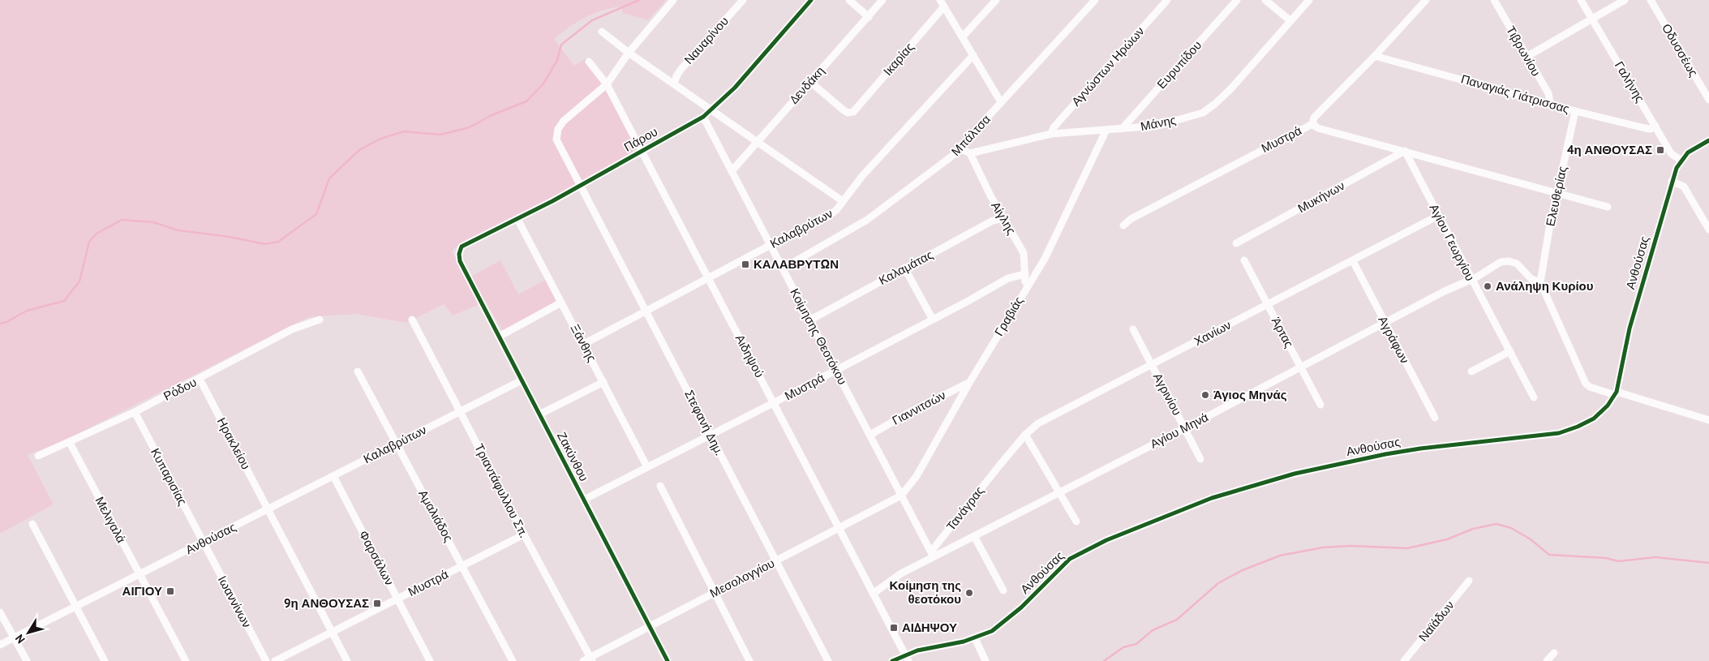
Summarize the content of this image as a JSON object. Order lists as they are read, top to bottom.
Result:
{
  "streets": {
    "street": [
      "Ναυαρίνου",
      "Οδυσσέως",
      "Τιβρωνίου",
      "Ικαρίας",
      "Ευρυπίδου",
      "Αγνώστων Ηρώων",
      "Γαλήνης",
      "Δενδάκη",
      "Παναγιάς Γιάτρισσας",
      "Μάνης",
      "Μπάλτσα",
      "Πάρου",
      "Μυστρά",
      "Ελευθερίας",
      "Μυκήνων",
      "Αίγλης",
      "Καλαβρύτων",
      "Αγίου Γεωργίου",
      "Ανθούσας",
      "Καλαμάτας",
      "Γραβιάς",
      "Άρτας",
      "Χανίων",
      "Κοίμησης Θεοτόκου",
      "Αγράφων",
      "Ξάνθης",
      "Αιδηψού",
      "Ρόδου",
      "Αγρινίου",
      "Γιαννιτσών",
      "Στεφανή Δημ.",
      "Αγίου Μηνά",
      "Ηρακλείου",
      "Ζακύνθου",
      "Κυπαρισίας",
      "Τριαντάφυλλου Σπ.",
      "Τανάγρας",
      "Αμαλιάδος",
      "Μελιγαλά",
      "Φαρσάλων",
      "Μεσολογγίου",
      "Ιωαννίνων",
      "Ναϊάδων"
    ]
  },
  "crossings": [
    ["Τιβρωνίου", "Παναγιάς Γιάτρισσας"],
    ["Ικαρίας", "Δενδάκη"],
    ["Ευρυπίδου", "Μάνης"],
    ["Αγνώστων Ηρώων", "Μάνης"],
    ["Γαλήνης", "Παναγιάς Γιάτρισσας"],
    ["Γαλήνης", "Ανθούσας"],
    ["Δενδάκη", "Κοίμησης Θεοτόκου"],
    ["Παναγιάς Γιάτρισσας", "Μυστρά"],
    ["Παναγιάς Γιάτρισσας", "Ελευθερίας"],
    ["Μάνης", "Αίγλης"],
    ["Μάνης", "Γραβιάς"],
    ["Μπάλτσα", "Κοίμησης Θεοτόκου"],
    ["Πάρου", "Κοίμησης Θεοτόκου"],
    ["Πάρου", "Ξάνθης"],
    ["Πάρου", "Αιδηψού"],
    ["Πάρου", "Στεφανή Δημ."],
    ["Πάρου", "Ζακύνθου"],
    ["Μυστρά", "Αίγλης"],
    ["Μυστρά", "Κοίμησης Θεοτόκου"],
    ["Μυστρά", "Ξάνθης"],
    ["Μυστρά", "Αιδηψού"],
    ["Μυστρά", "Στεφανή Δημ."],
    ["Μυστρά", "Ζακύνθου"],
    ["Μυστρά", "Τριαντάφυλλου Σπ."],
    ["Μυστρά", "Αμαλιάδος"],
    ["Μυστρά", "Φαρσάλων"],
    ["Ελευθερίας", "Αγίου Μηνά"],
    ["Μυκήνων", "Αγίου Γεωργίου"],
    ["Αίγλης", "Καλαμάτας"],
    ["Αίγλης", "Γραβιάς"],
    ["Καλαβρύτων", "Ανθούσας"],
    ["Καλαβρύτων", "Κοίμησης Θεοτόκου"],
    ["Καλαβρύτων", "Ξάνθης"],
    ["Καλαβρύτων", "Αιδηψού"],
    ["Καλαβρύτων", "Στεφανή Δημ."],
    ["Καλαβρύτων", "Ηρακλείου"],
    ["Καλαβρύτων", "Ζακύνθου"],
    ["Καλαβρύτων", "Τριαντάφυλλου Σπ."],
    ["Καλαβρύτων", "Αμαλιάδος"],
    ["Καλαβρύτων", "Φαρσάλων"],
    ["Αγίου Γεωργίου", "Χανίων"],
    ["Αγίου Γεωργίου", "Αγίου Μηνά"],
    ["Ανθούσας", "Αιδηψού"],
    ["Ανθούσας", "Ηρακλείου"],
    ["Ανθούσας", "Κυπαρισίας"],
    ["Ανθούσας", "Μελιγαλά"],
    ["Ανθούσας", "Ιωαννίνων"],
    ["Καλαμάτας", "Κοίμησης Θεοτόκου"],
    ["Γραβιάς", "Κοίμησης Θεοτόκου"],
    ["Γραβιάς", "Γιαννιτσών"],
    ["Γραβιάς", "Μεσολογγίου"],
    ["Άρτας", "Χανίων"],
    ["Άρτας", "Αγίου Μηνά"],
    ["Χανίων", "Αγράφων"],
    ["Χανίων", "Αγρινίου"],
    ["Χανίων", "Τανάγρας"],
    ["Κοίμησης Θεοτόκου", "Γιαννιτσών"],
    ["Κοίμησης Θεοτόκου", "Αγίου Μηνά"],
    ["Κοίμησης Θεοτόκου", "Τανάγρας"],
    ["Κοίμησης Θεοτόκου", "Μεσολογγίου"],
    ["Αγράφων", "Αγίου Μηνά"],
    ["Αιδηψού", "Στεφανή Δημ."],
    ["Αιδηψού", "Αγίου Μηνά"],
    ["Αιδηψού", "Μεσολογγίου"],
    ["Ρόδου", "Ηρακλείου"],
    ["Ρόδου", "Κυπαρισίας"],
    ["Ρόδου", "Μελιγαλά"],
    ["Αγρινίου", "Αγίου Μηνά"],
    ["Στεφανή Δημ.", "Μεσολογγίου"],
    ["Αγίου Μηνά", "Τανάγρας"],
    ["Ζακύνθου", "Μεσολογγίου"],
    ["Κυπαρισίας", "Ιωαννίνων"],
    ["Τριαντάφυλλου Σπ.", "Μεσολογγίου"]
  ],
  "places": {
    "transit": [
      "4η ΑΝΘΟΥΣΑΣ",
      "ΚΑΛΑΒΡΥΤΩΝ",
      "ΑΙΓΙΟΥ",
      "9η ΑΝΘΟΥΣΑΣ",
      "ΑΙΔΗΨΟΥ"
    ],
    "other": ["Ανάληψη Κυρίου", "Άγιος Μηνάς", "Κοίμηση της θεοτόκου"]
  },
  "north": "bottom left"
}
